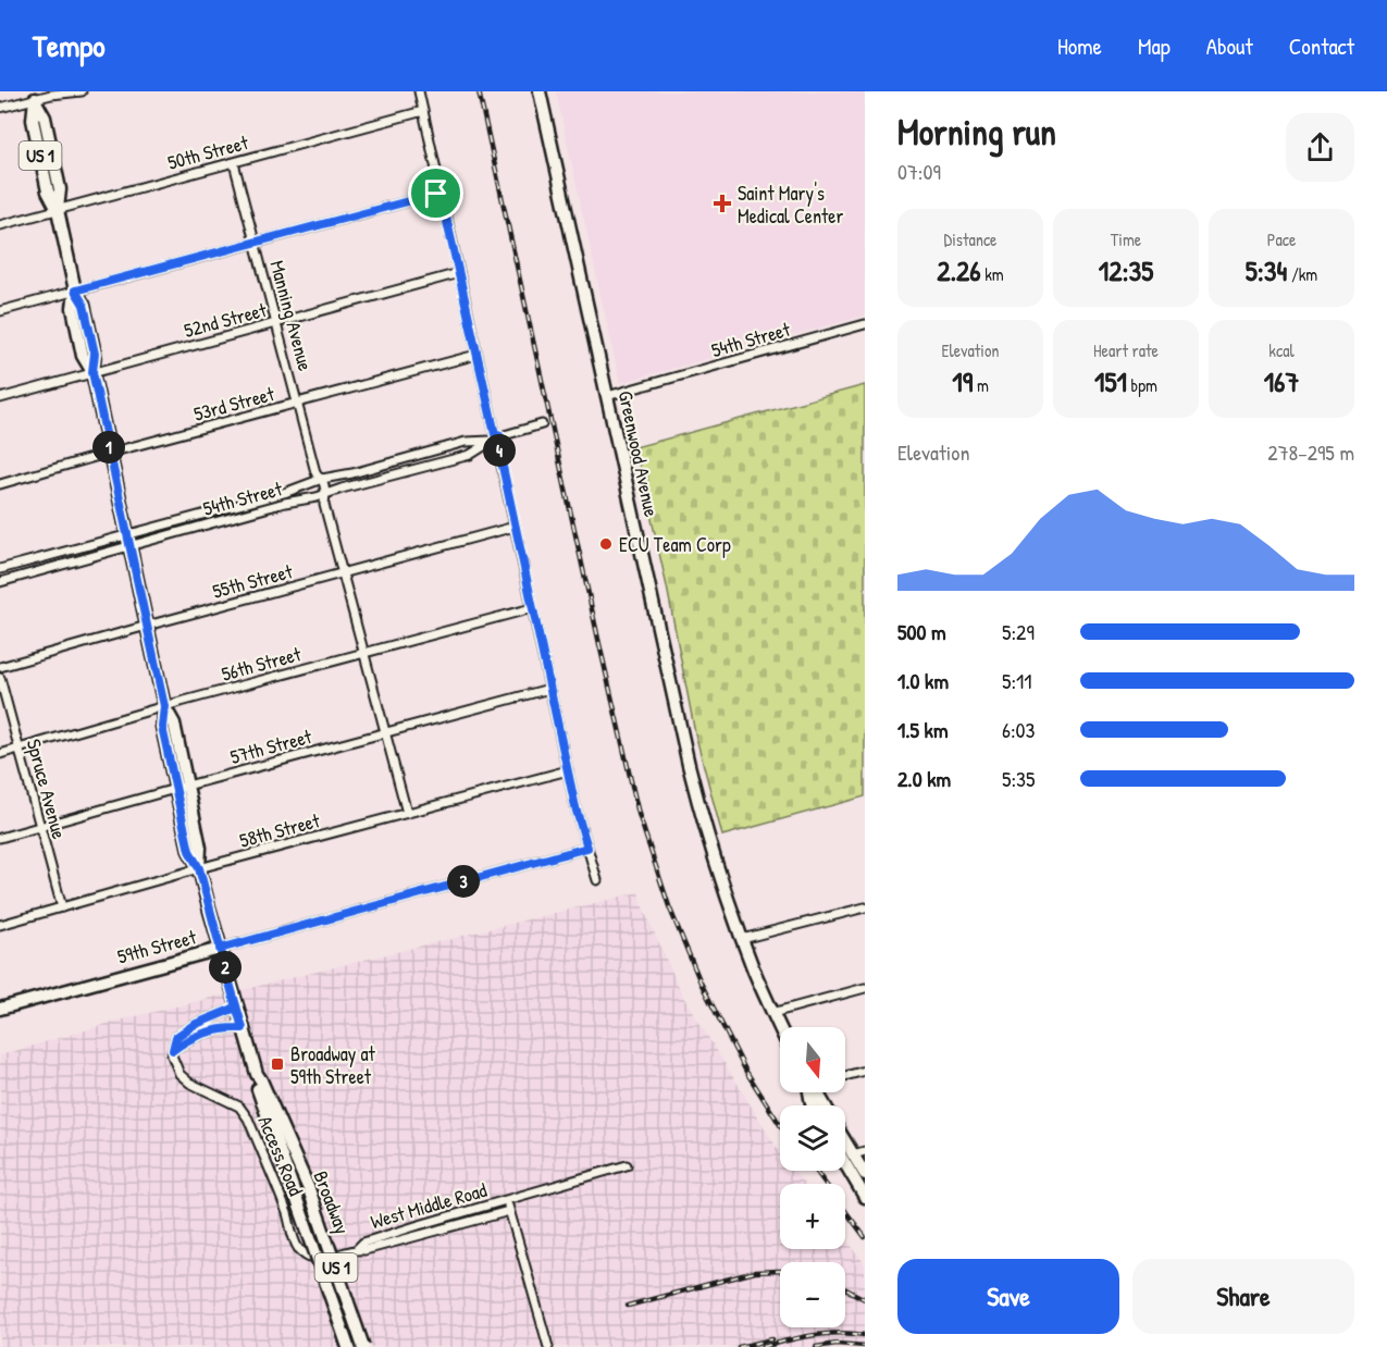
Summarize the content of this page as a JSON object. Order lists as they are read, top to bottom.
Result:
{
  "streets": {
    "main road": [
      "US 1",
      "Greenwood Avenue",
      "59th Street",
      "Broadway"
    ],
    "street": [
      "50th Street",
      "Manning Avenue",
      "52nd Street",
      "54th Street",
      "53rd Street",
      "55th Street",
      "56th Street",
      "57th Street",
      "Spruce Avenue",
      "58th Street",
      "Access Road",
      "West Middle Road"
    ]
  },
  "crossings": [
    ["50th Street", "Manning Avenue"],
    ["50th Street", "Broadway"],
    ["Manning Avenue", "52nd Street"],
    ["Manning Avenue", "54th Street"],
    ["Manning Avenue", "53rd Street"],
    ["Manning Avenue", "55th Street"],
    ["Manning Avenue", "56th Street"],
    ["Manning Avenue", "57th Street"],
    ["Manning Avenue", "58th Street"],
    ["52nd Street", "Broadway"],
    ["54th Street", "Greenwood Avenue"],
    ["54th Street", "Broadway"],
    ["53rd Street", "Broadway"],
    ["55th Street", "Broadway"],
    ["56th Street", "Spruce Avenue"],
    ["56th Street", "Broadway"],
    ["57th Street", "Spruce Avenue"],
    ["57th Street", "Broadway"],
    ["Spruce Avenue", "58th Street"],
    ["58th Street", "Broadway"],
    ["59th Street", "Broadway"],
    ["Access Road", "West Middle Road"]
  ],
  "places": {
    "health": ["Saint Mary's Medical Center"],
    "other": ["ECU Team Corp"],
    "transit": ["Broadway at 59th Street"]
  },
  "north": "bottom",
  "page": {
    "header": "Tempo",
    "nav": [
      "Home",
      "Map",
      "About",
      "Contact"
    ],
    "heading": ["Morning run", "07:09"],
    "stats": [
      ["Distance", "2.26 km"],
      ["Time", "12:35"],
      ["Pace", "5:34 /km"],
      ["Elevation", "19 m"],
      ["Heart rate", "151 bpm"],
      ["kcal", "167"]
    ],
    "chart": ["Elevation", "278–295 m"],
    "pins": [
      "1",
      "4",
      "3",
      "2"
    ],
    "list": [
      {
        "name": "500 m",
        "note": "5:29"
      },
      {
        "name": "1.0 km",
        "note": "5:11"
      },
      {
        "name": "1.5 km",
        "note": "6:03"
      },
      {
        "name": "2.0 km",
        "note": "5:35"
      }
    ],
    "map_buttons": ["+", "−"],
    "buttons": ["Save", "Share"]
  }
}
